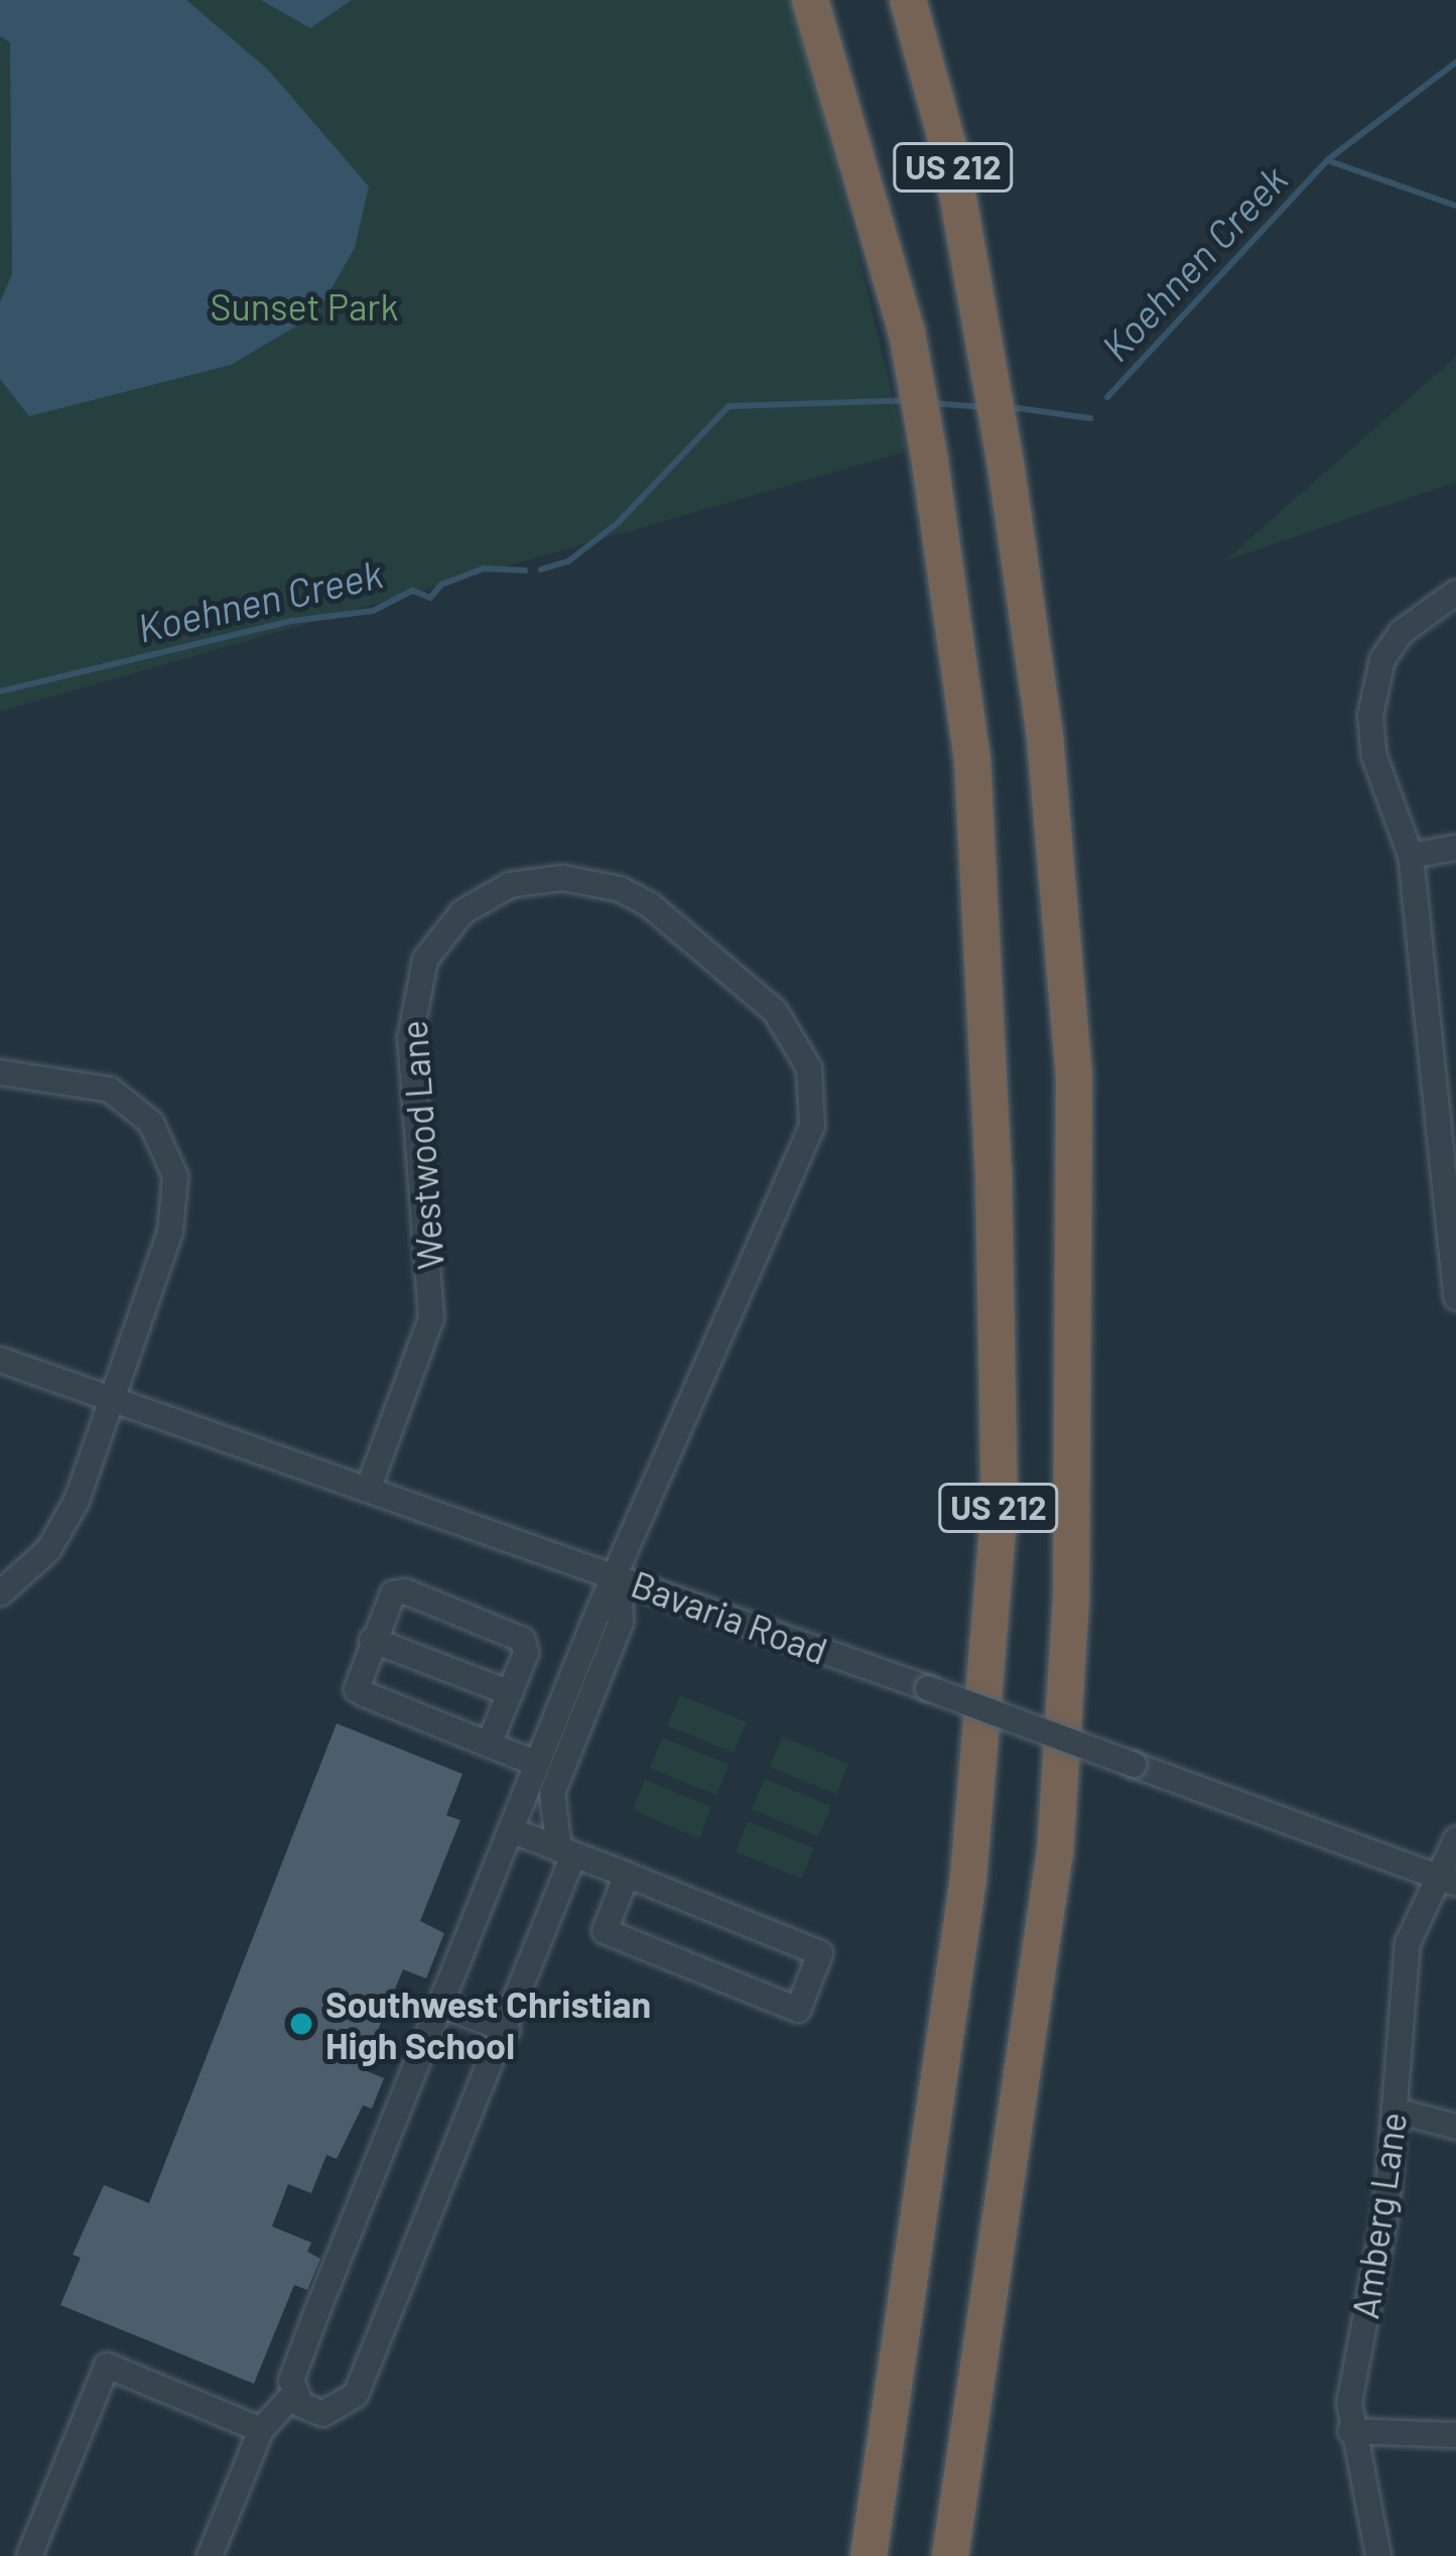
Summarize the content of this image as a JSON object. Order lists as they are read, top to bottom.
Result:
{
  "streets": {
    "highway": ["US 212"],
    "street": ["Westwood Lane", "Bavaria Road", "Amberg Lane"]
  },
  "crossings": [
    ["Westwood Lane", "Bavaria Road"],
    ["Bavaria Road", "Amberg Lane"]
  ],
  "water": ["Koehnen Creek"],
  "parks": ["Sunset Park"],
  "places": ["Southwest Christian High School"]
}
